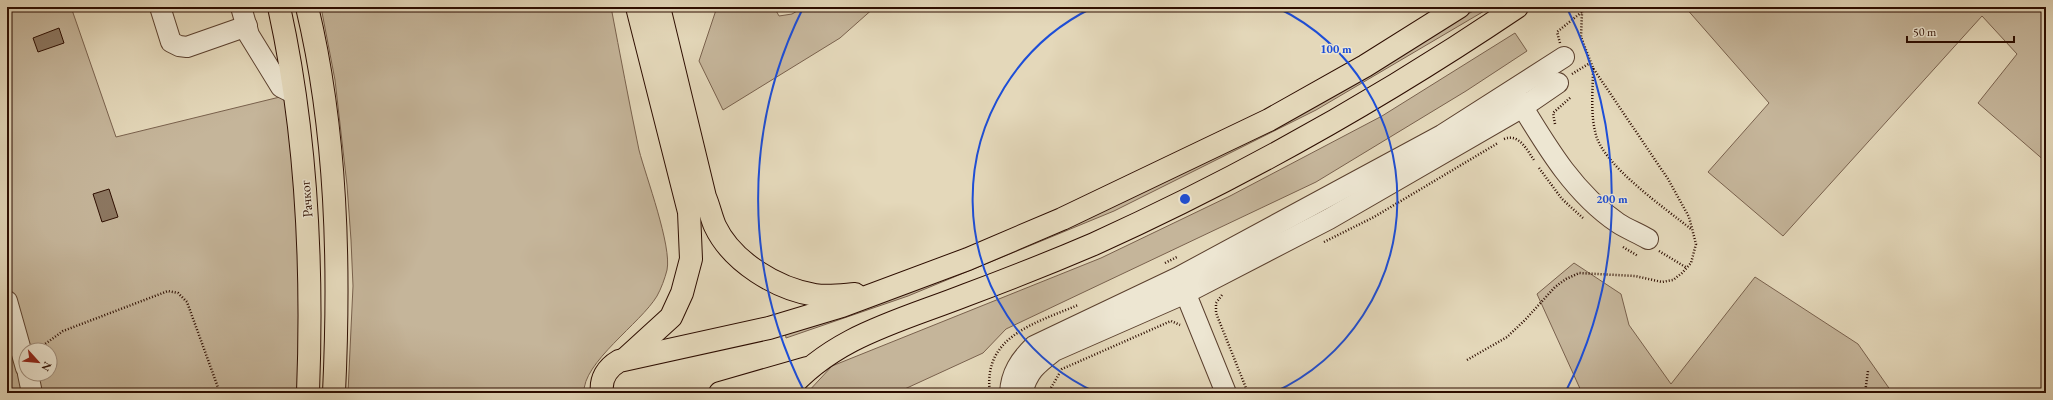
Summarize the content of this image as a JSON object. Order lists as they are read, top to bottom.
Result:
{
  "streets": {
    "main road": ["Рачког"]
  },
  "scale_bar": "50 m",
  "north": "bottom right",
  "rings": ["100 m", "200 m"]
}
